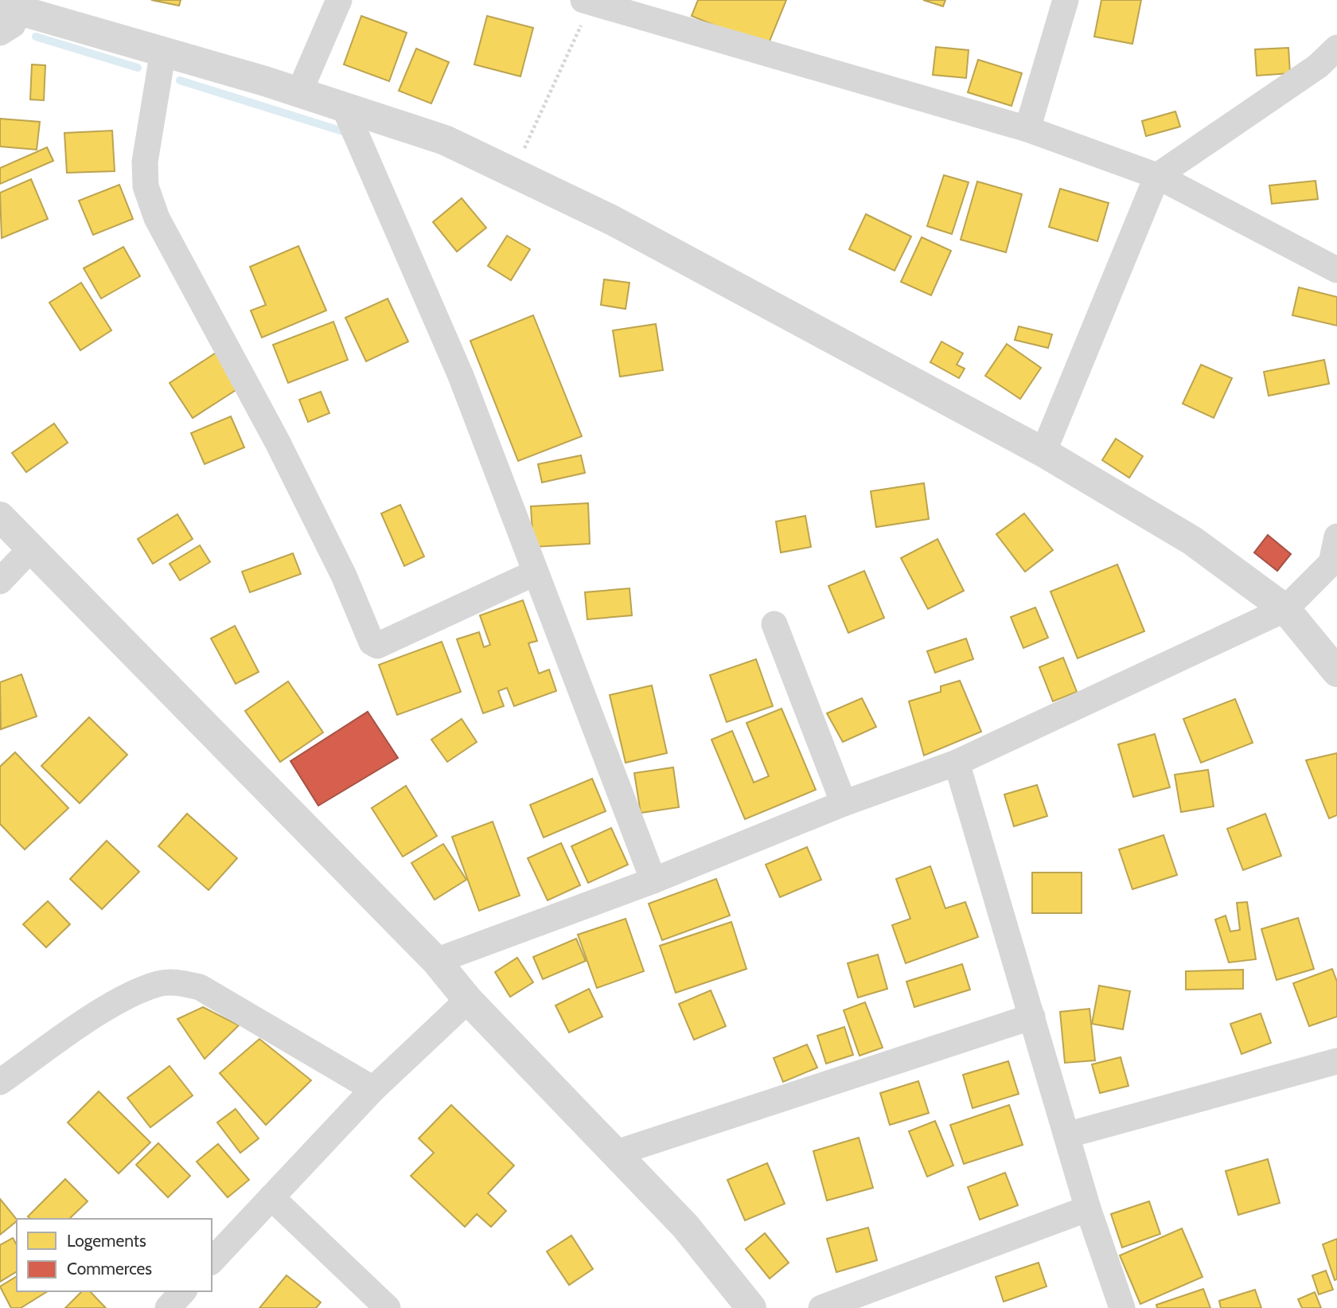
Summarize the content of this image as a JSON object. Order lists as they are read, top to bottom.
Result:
{
  "legend": ["Logements", "Commerces"]
}
